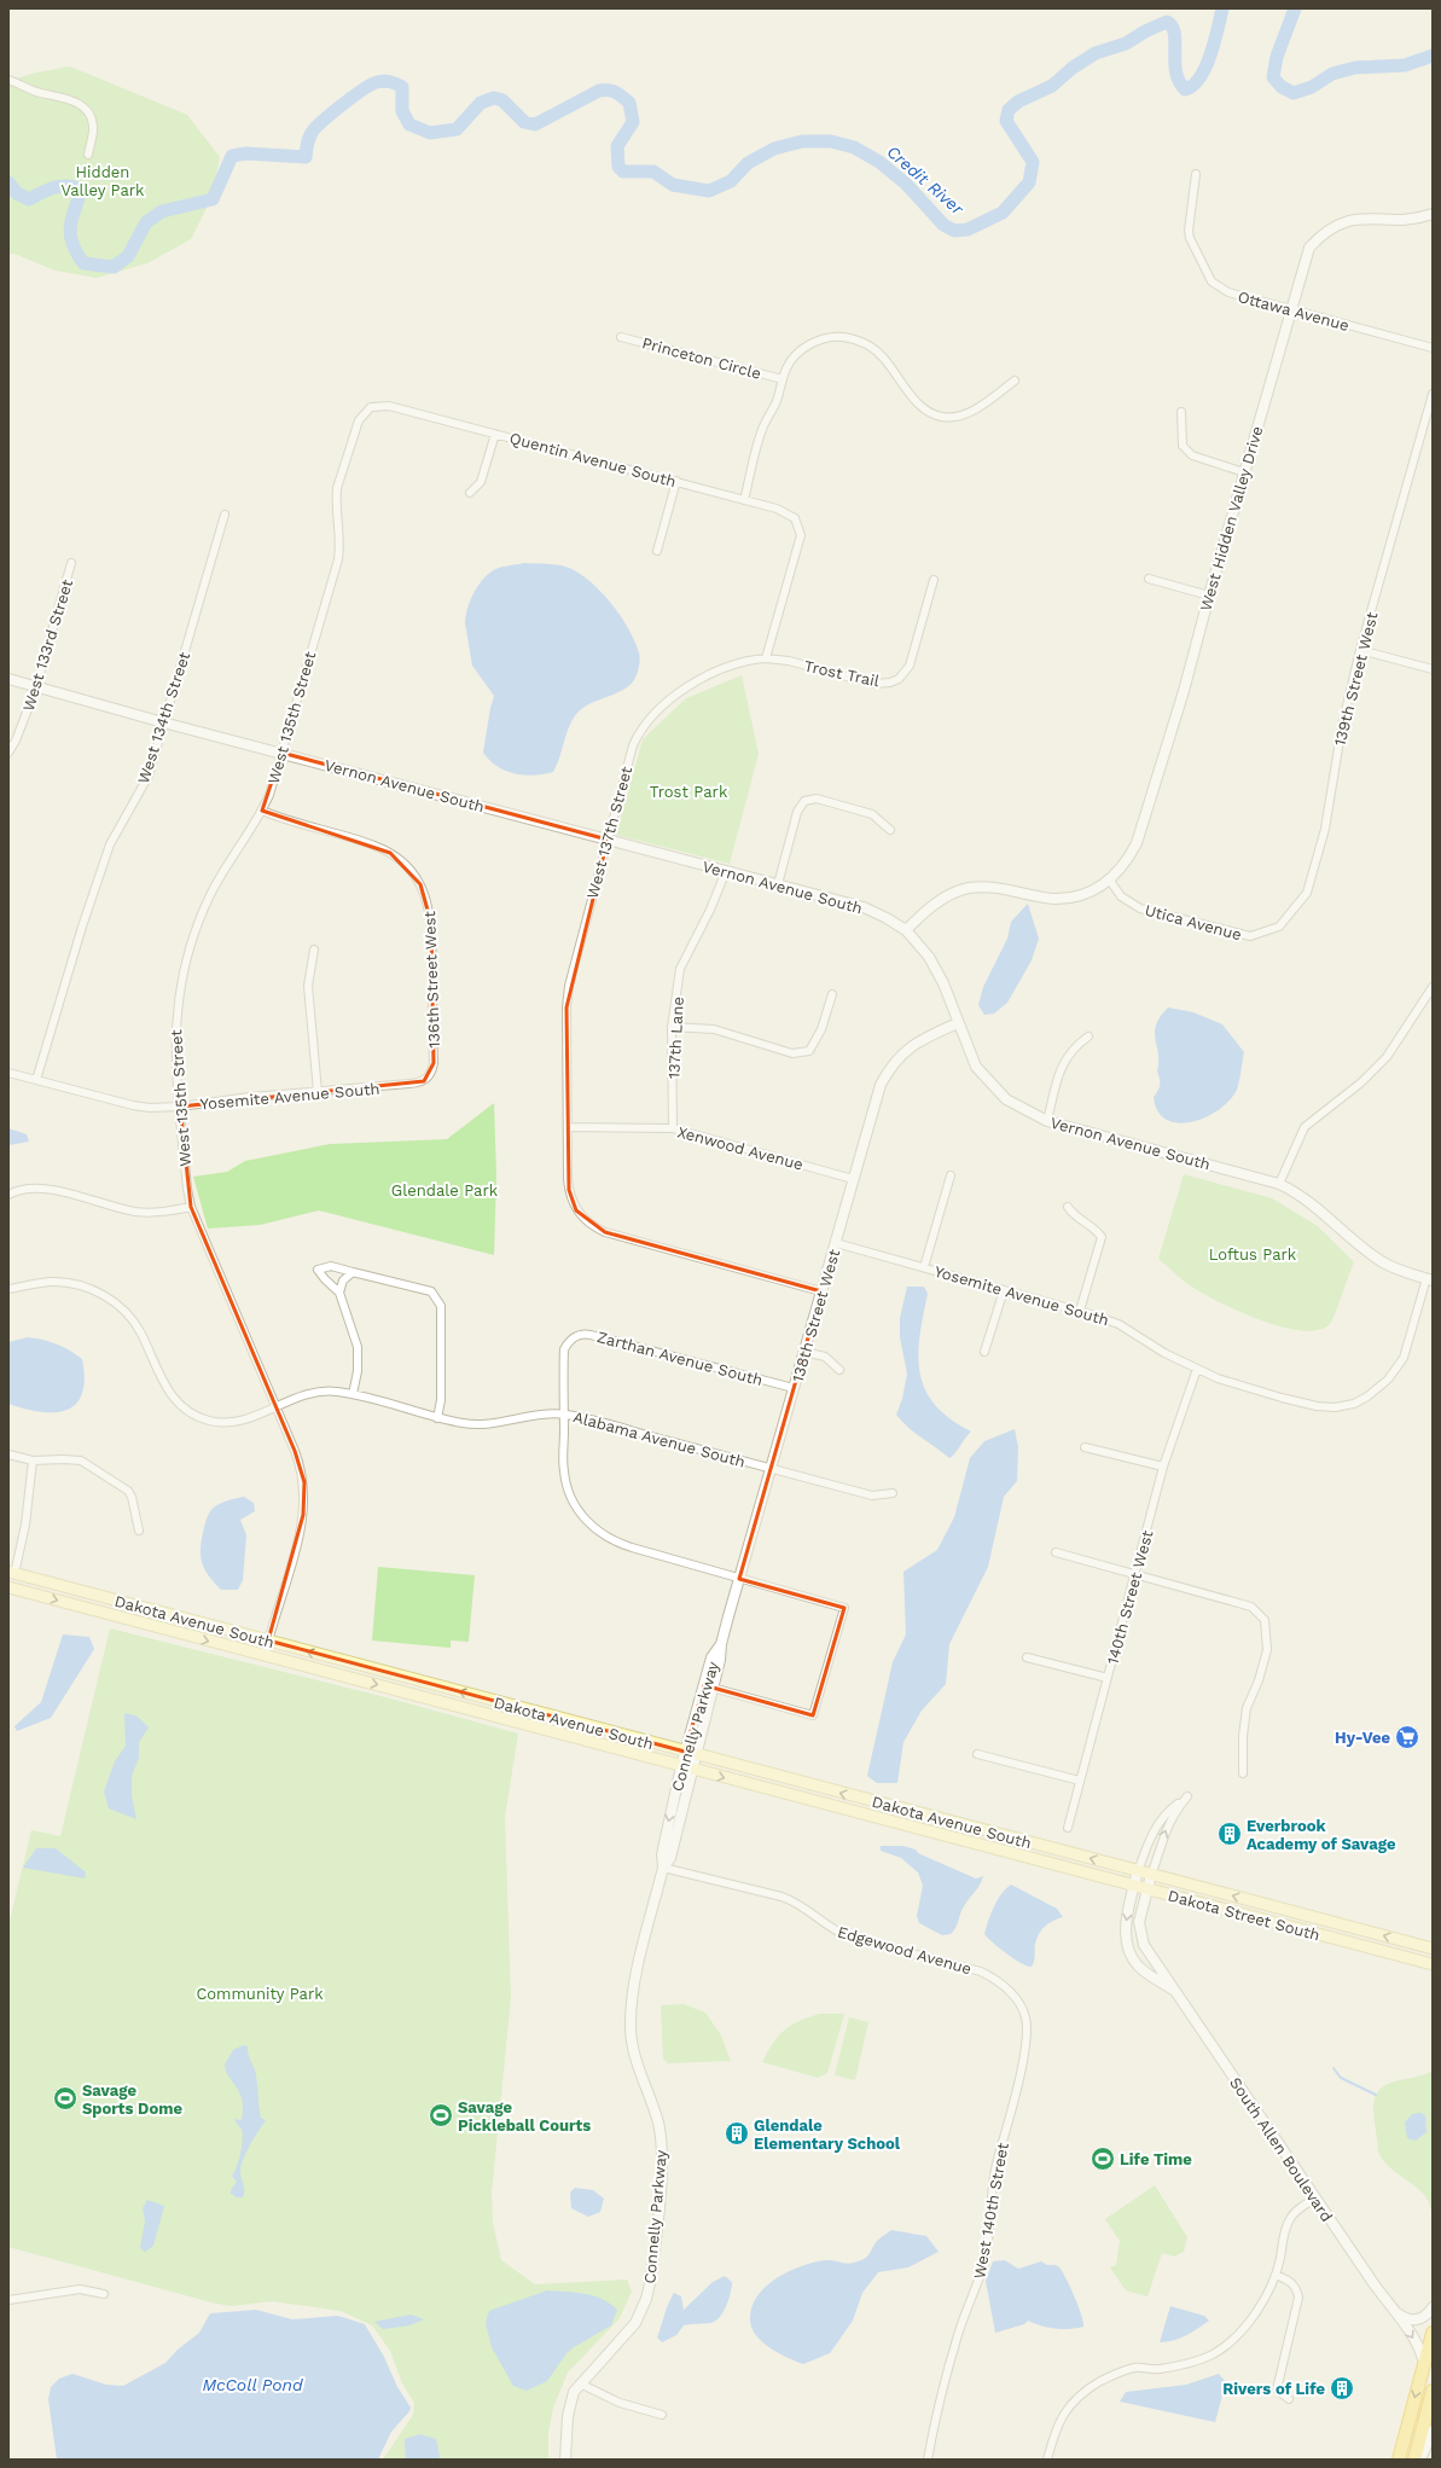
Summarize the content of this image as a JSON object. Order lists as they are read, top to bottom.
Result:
{
  "streets": {
    "main road": ["Dakota Avenue South", "Dakota Street South"],
    "street": [
      "Ottawa Avenue",
      "Princeton Circle",
      "Quentin Avenue South",
      "West Hidden Valley Drive",
      "West 133rd Street",
      "Trost Trail",
      "139th Street West",
      "West 134th Street",
      "West 135th Street",
      "Vernon Avenue South",
      "West 137th Street",
      "Utica Avenue",
      "136th Street West",
      "137th Lane",
      "Yosemite Avenue South",
      "Xenwood Avenue",
      "138th Street West",
      "Zarthan Avenue South",
      "Alabama Avenue South",
      "140th Street West",
      "Connelly Parkway",
      "Edgewood Avenue",
      "South Allen Boulevard",
      "West 140th Street"
    ]
  },
  "crossings": [
    ["Ottawa Avenue", "West Hidden Valley Drive"],
    ["Quentin Avenue South", "Trost Trail"],
    ["Quentin Avenue South", "West 135th Street"],
    ["Quentin Avenue South", "West 137th Street"],
    ["West Hidden Valley Drive", "Utica Avenue"],
    ["West 133rd Street", "Vernon Avenue South"],
    ["Trost Trail", "West 137th Street"],
    ["139th Street West", "Utica Avenue"],
    ["West 134th Street", "Vernon Avenue South"],
    ["West 134th Street", "Yosemite Avenue South"],
    ["West 135th Street", "Vernon Avenue South"],
    ["West 135th Street", "136th Street West"],
    ["West 135th Street", "Yosemite Avenue South"],
    ["West 135th Street", "Alabama Avenue South"],
    ["West 135th Street", "Dakota Avenue South"],
    ["Vernon Avenue South", "West 137th Street"],
    ["Vernon Avenue South", "137th Lane"],
    ["Vernon Avenue South", "Yosemite Avenue South"],
    ["Vernon Avenue South", "138th Street West"],
    ["West 137th Street", "Xenwood Avenue"],
    ["West 137th Street", "138th Street West"],
    ["136th Street West", "Yosemite Avenue South"],
    ["137th Lane", "Xenwood Avenue"],
    ["Yosemite Avenue South", "138th Street West"],
    ["Yosemite Avenue South", "140th Street West"],
    ["Xenwood Avenue", "138th Street West"],
    ["138th Street West", "Zarthan Avenue South"],
    ["138th Street West", "Alabama Avenue South"],
    ["138th Street West", "Connelly Parkway"],
    ["Zarthan Avenue South", "Alabama Avenue South"],
    ["Dakota Avenue South", "Connelly Parkway"],
    ["Dakota Avenue South", "Dakota Street South"],
    ["Dakota Avenue South", "South Allen Boulevard"],
    ["Connelly Parkway", "Edgewood Avenue"],
    ["Dakota Street South", "South Allen Boulevard"],
    ["Edgewood Avenue", "West 140th Street"]
  ],
  "water": ["Credit River", "McColl Pond"],
  "parks": [
    "Hidden Valley Park",
    "Trost Park",
    "Glendale Park",
    "Loftus Park",
    "Community Park"
  ],
  "places": {
    "supermarket": ["Hy-Vee"],
    "building": ["Everbrook Academy of Savage", "Glendale Elementary School", "Rivers of Life"],
    "sports": ["Savage Sports Dome", "Savage Pickleball Courts", "Life Time"]
  }
}
